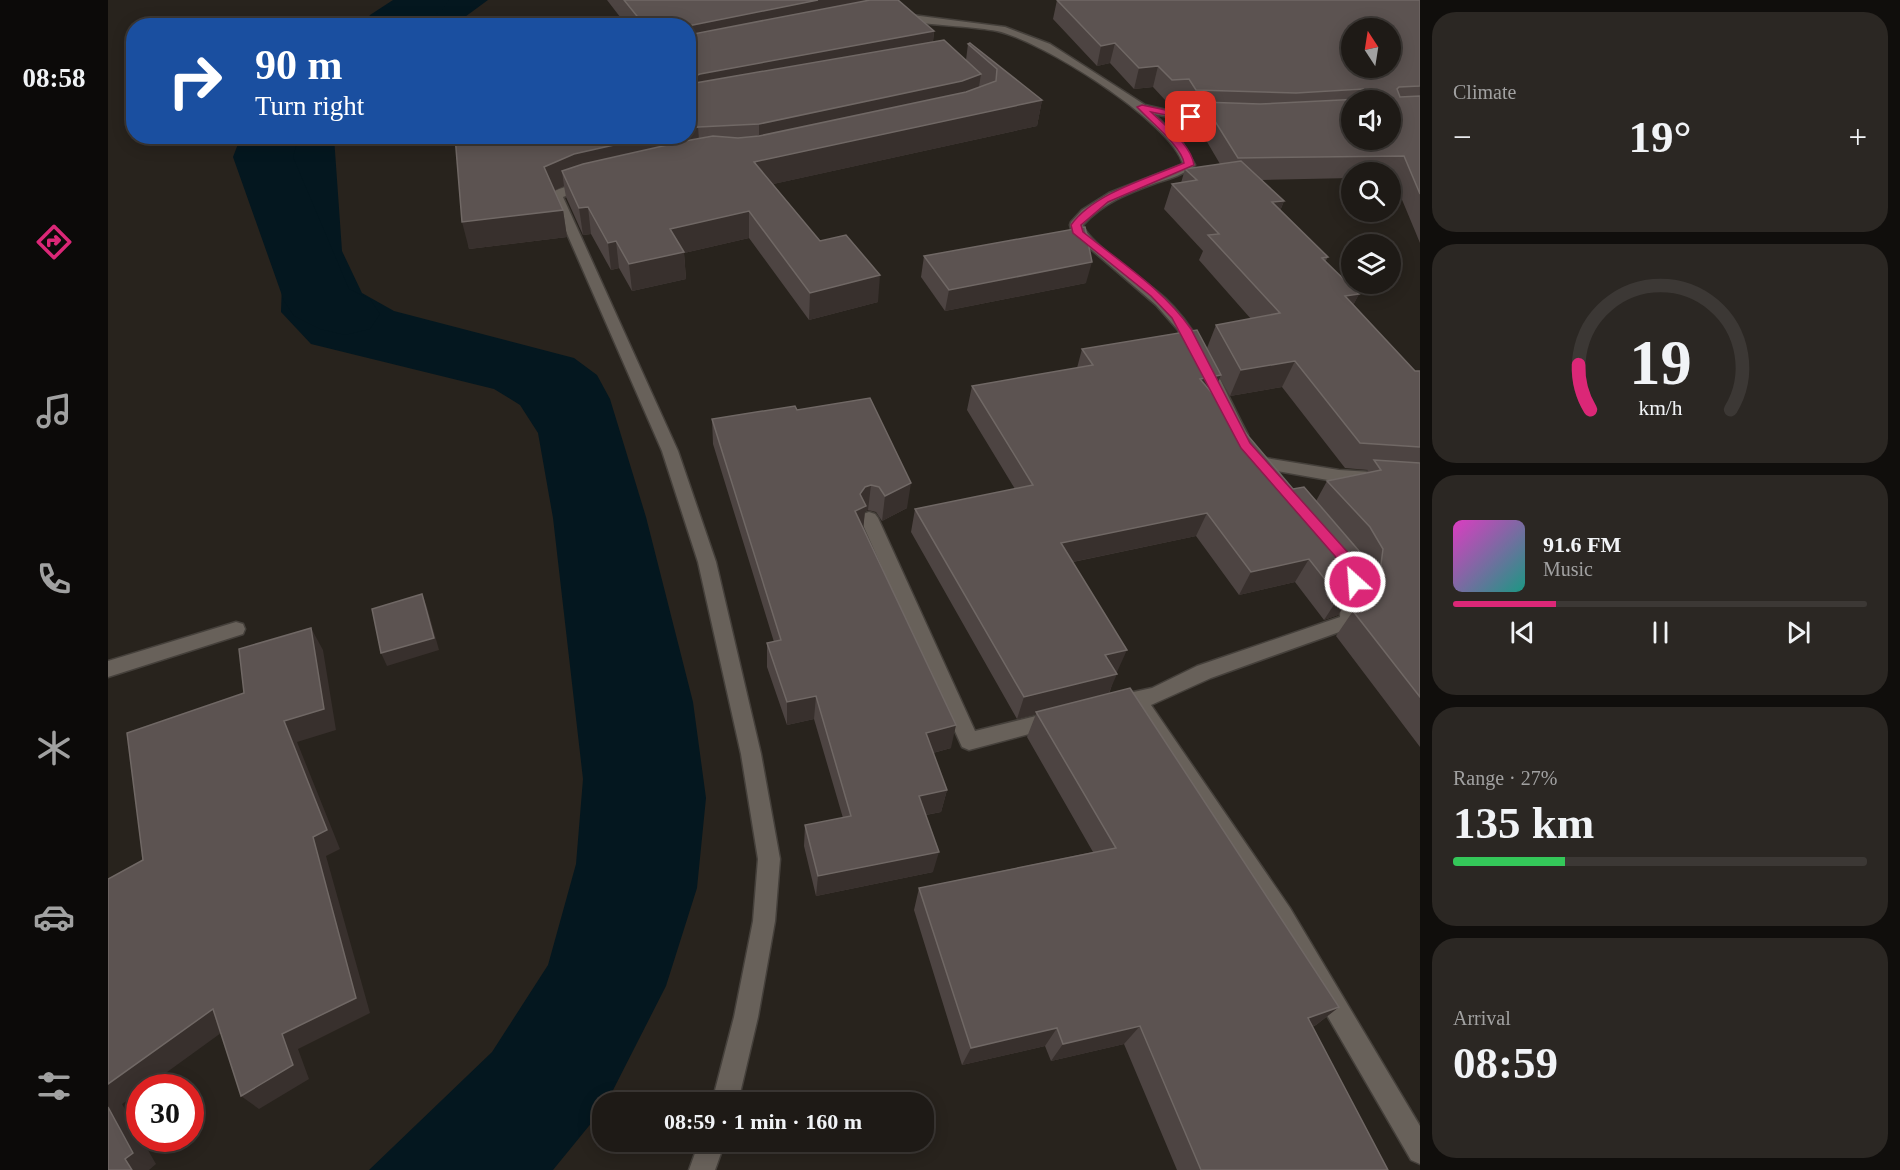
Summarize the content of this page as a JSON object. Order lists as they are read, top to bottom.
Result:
{
  "north": "top",
  "page": {
    "tabs": "08:58",
    "tile": [
      "Climate",
      ["Range · 27%", "135 km"],
      ["Arrival", "08:59"]
    ],
    "turn": ["90 m", "Turn right"],
    "heat": ["−", "19°", "+"],
    "song": ["91.6 FM", "Music"],
    "limit": "30",
    "trip": "08:59 · 1 min · 160 m",
    "gauge": ["19", "km/h"]
  }
}
